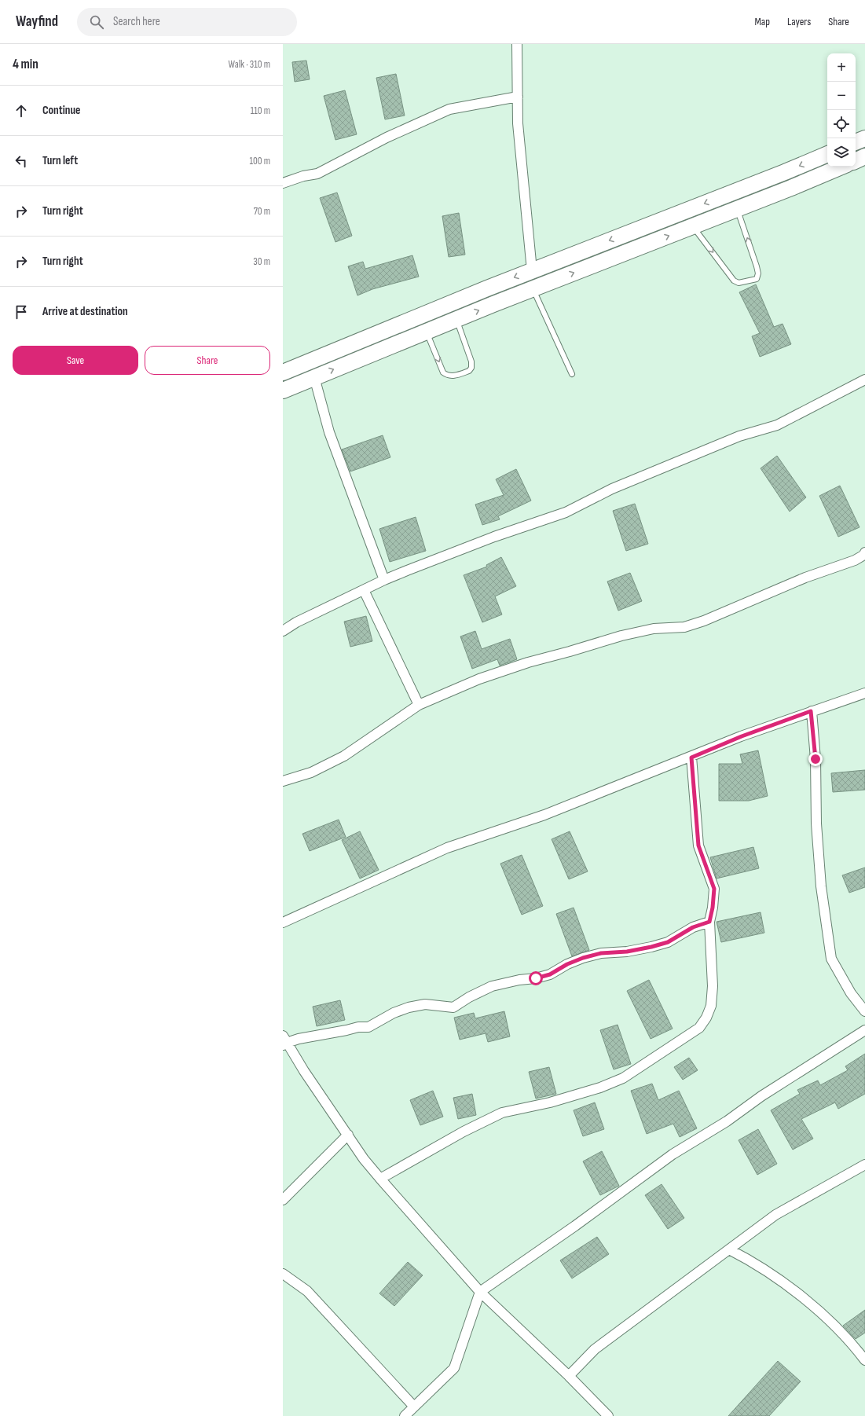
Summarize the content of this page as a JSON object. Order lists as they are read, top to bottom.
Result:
{
  "page": {
    "header": "Wayfind",
    "search": "Search here",
    "nav": ["Map", "Layers", "Share"],
    "heading": ["4 min", "Walk · 310 m"],
    "map_buttons": ["+", "−"],
    "list": [
      ["Continue", "110 m"],
      ["Turn left", "100 m"],
      ["Turn right", "70 m"],
      ["Turn right", "30 m"],
      "Arrive at destination"
    ],
    "buttons": ["Save", "Share"]
  }
}
